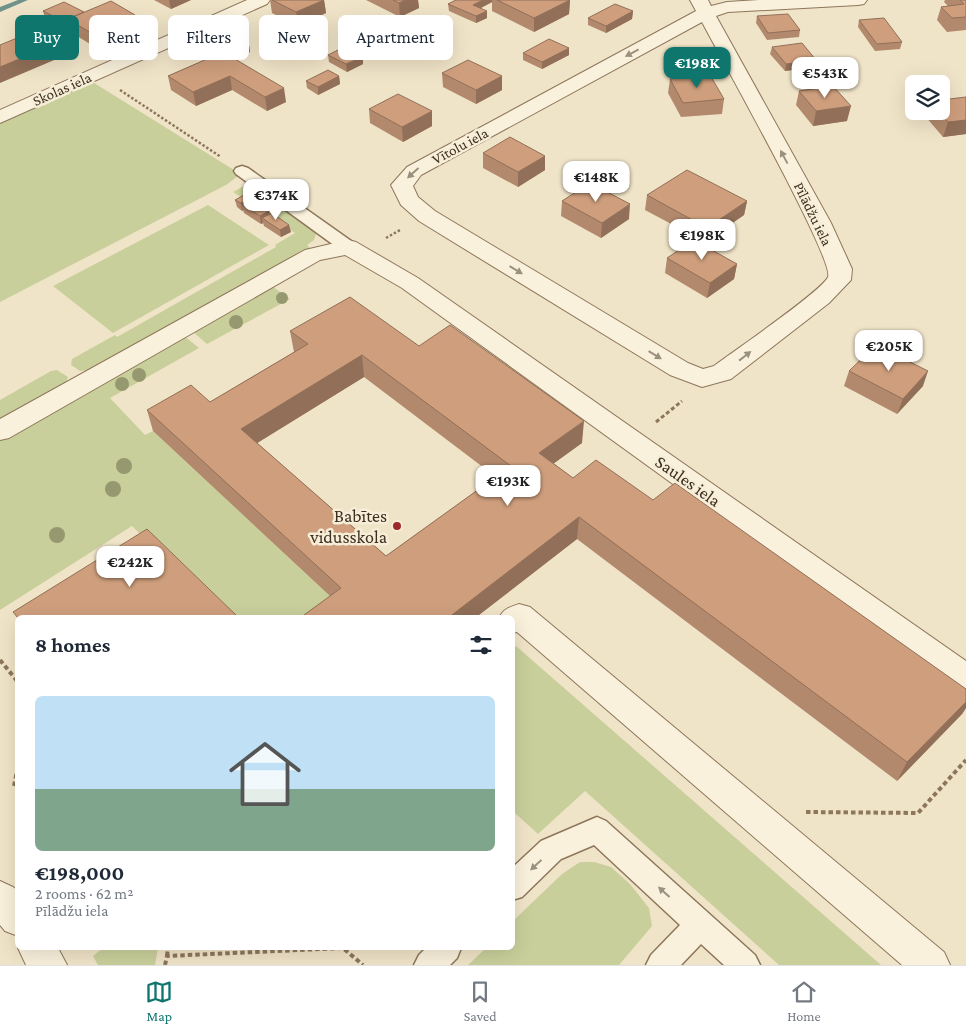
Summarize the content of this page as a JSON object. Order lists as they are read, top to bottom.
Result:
{
  "streets": {
    "street": [
      "Skolas iela",
      "Vītolu iela",
      "Pīlādžu iela",
      "Saules iela"
    ]
  },
  "crossings": [
    ["Vītolu iela", "Pīlādžu iela"]
  ],
  "places": ["Babītes vidusskola"],
  "page": {
    "chip": [
      "Buy",
      "Rent",
      "Filters",
      "New",
      "Apartment"
    ],
    "price": [
      "€198K",
      "€543K",
      "€148K",
      "€374K",
      "€198K",
      "€205K",
      "€193K",
      "€242K"
    ],
    "heading": "8 homes",
    "list": [
      {
        "name": "€198,000",
        "note": "2 rooms · 62 m² · Pīlādžu iela"
      }
    ],
    "tabs": ["Map", "Saved", "Home"]
  }
}
